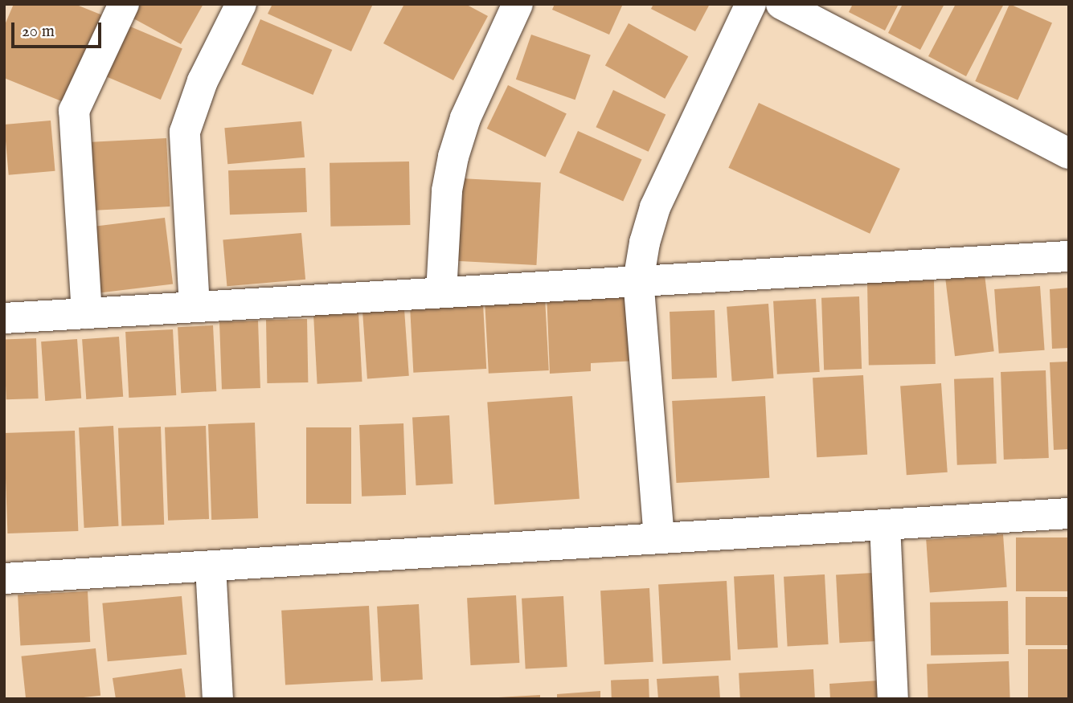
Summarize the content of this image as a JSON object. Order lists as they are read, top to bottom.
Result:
{
  "scale_bar": "20 m"
}
